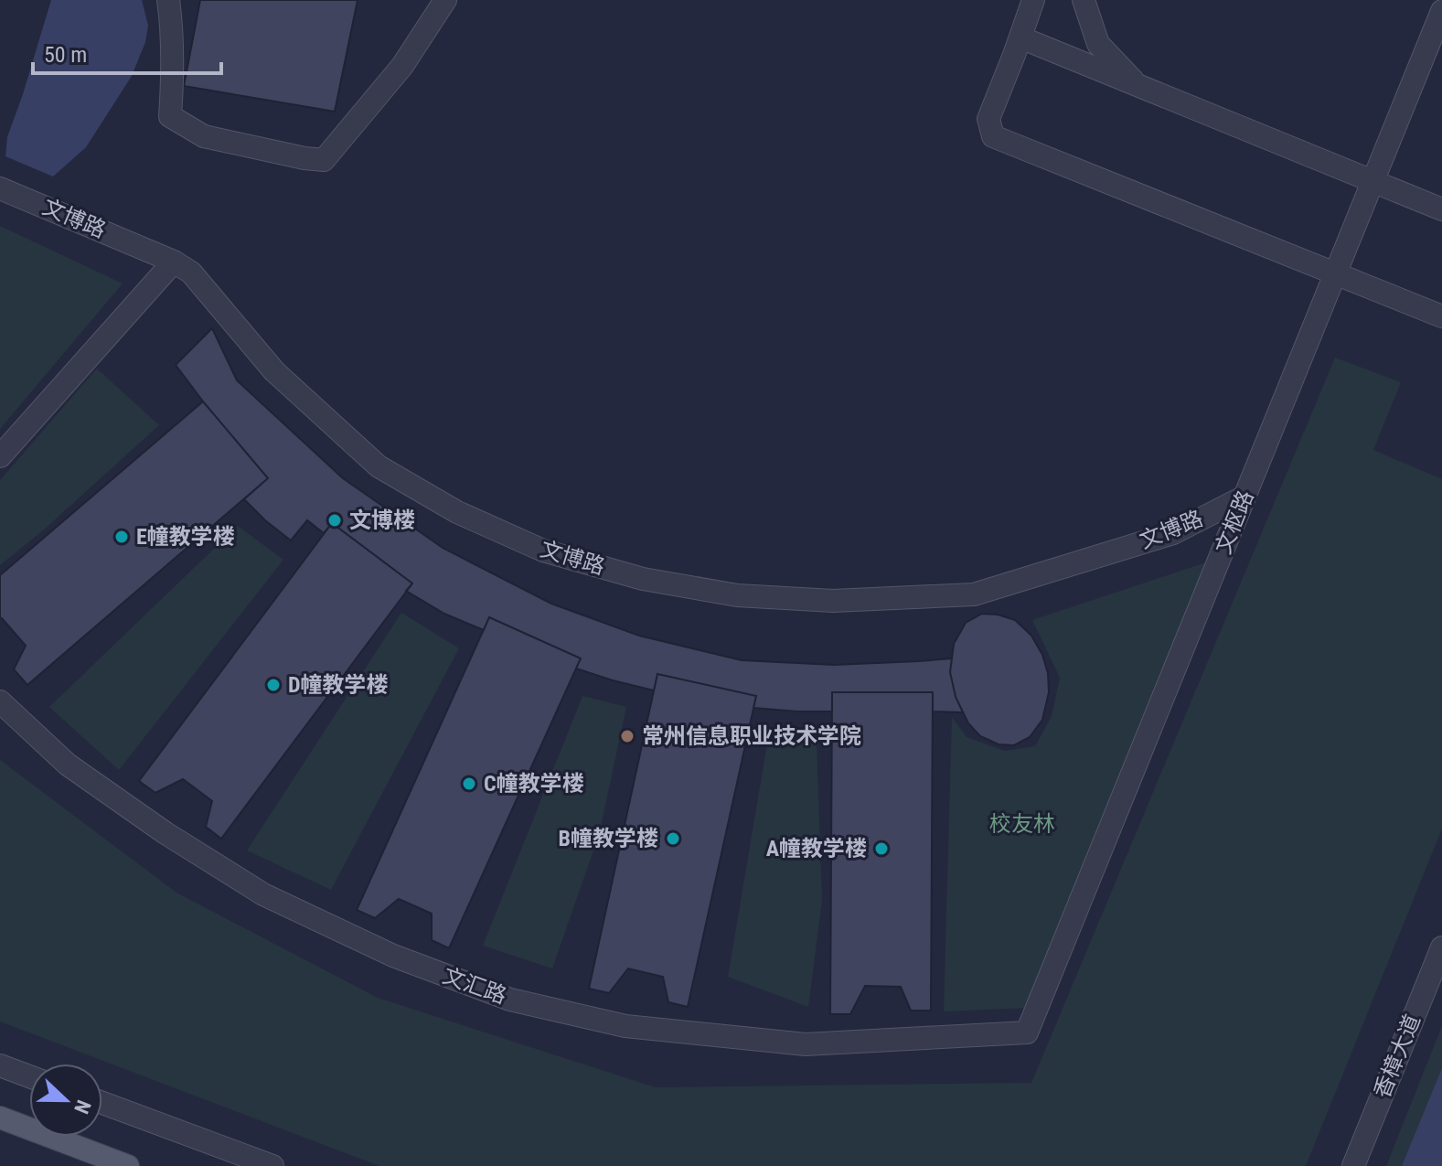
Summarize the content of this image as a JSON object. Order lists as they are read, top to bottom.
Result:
{
  "streets": {
    "street": [
      "文博路",
      "文枢路",
      "文汇路",
      "香樟大道"
    ]
  },
  "crossings": [
    ["文博路", "文枢路"],
    ["文枢路", "文汇路"]
  ],
  "parks": ["校友林"],
  "places": [
    "文博楼",
    "E幢教学楼",
    "D幢教学楼",
    "常州信息职业技术学院",
    "C幢教学楼",
    "B幢教学楼",
    "A幢教学楼"
  ],
  "scale_bar": "50 m",
  "north": "right"
}
